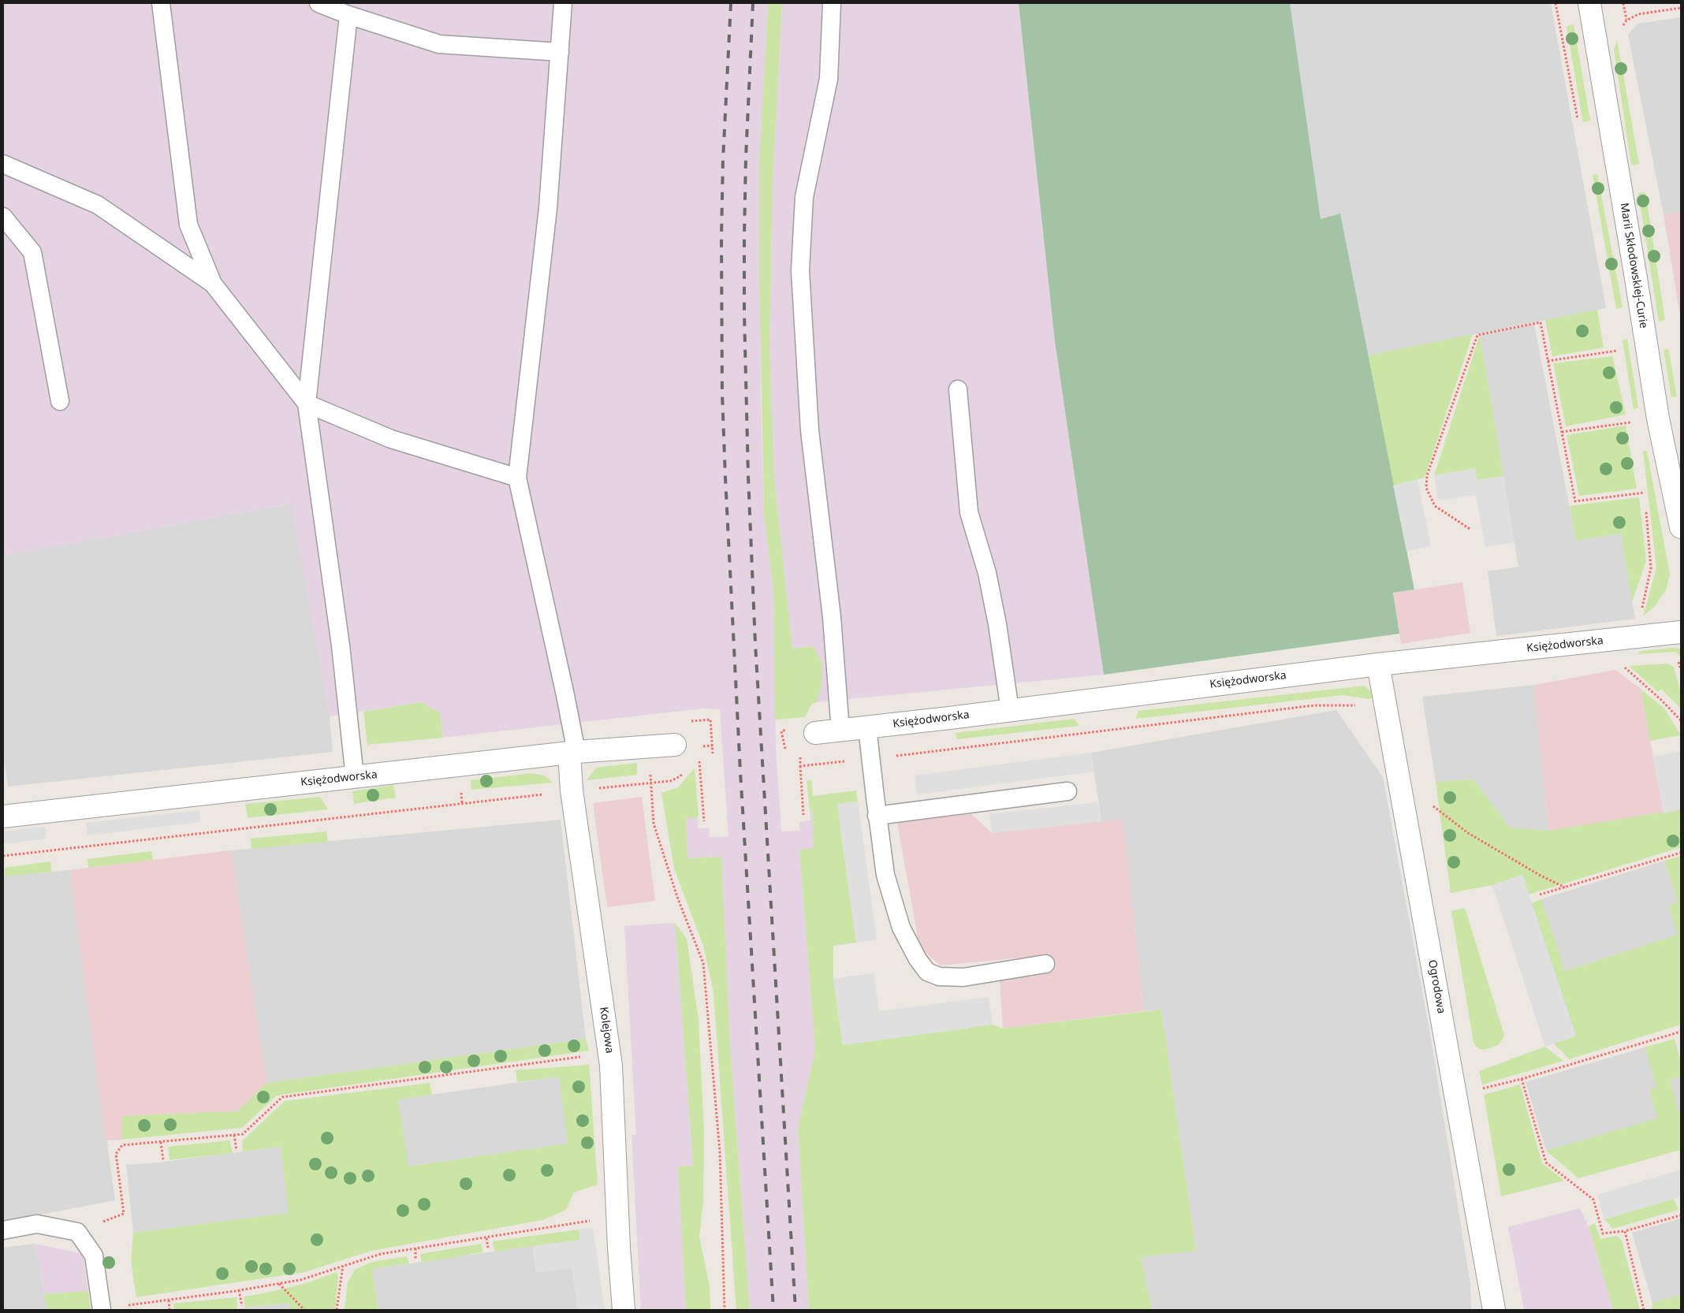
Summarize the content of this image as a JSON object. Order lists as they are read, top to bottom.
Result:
{
  "streets": {
    "street": [
      "Marii Skłodowskiej-Curie",
      "Księżodworska",
      "Ogrodowa",
      "Kolejowa"
    ]
  },
  "crossings": [
    ["Księżodworska", "Ogrodowa"],
    ["Księżodworska", "Kolejowa"]
  ]
}
